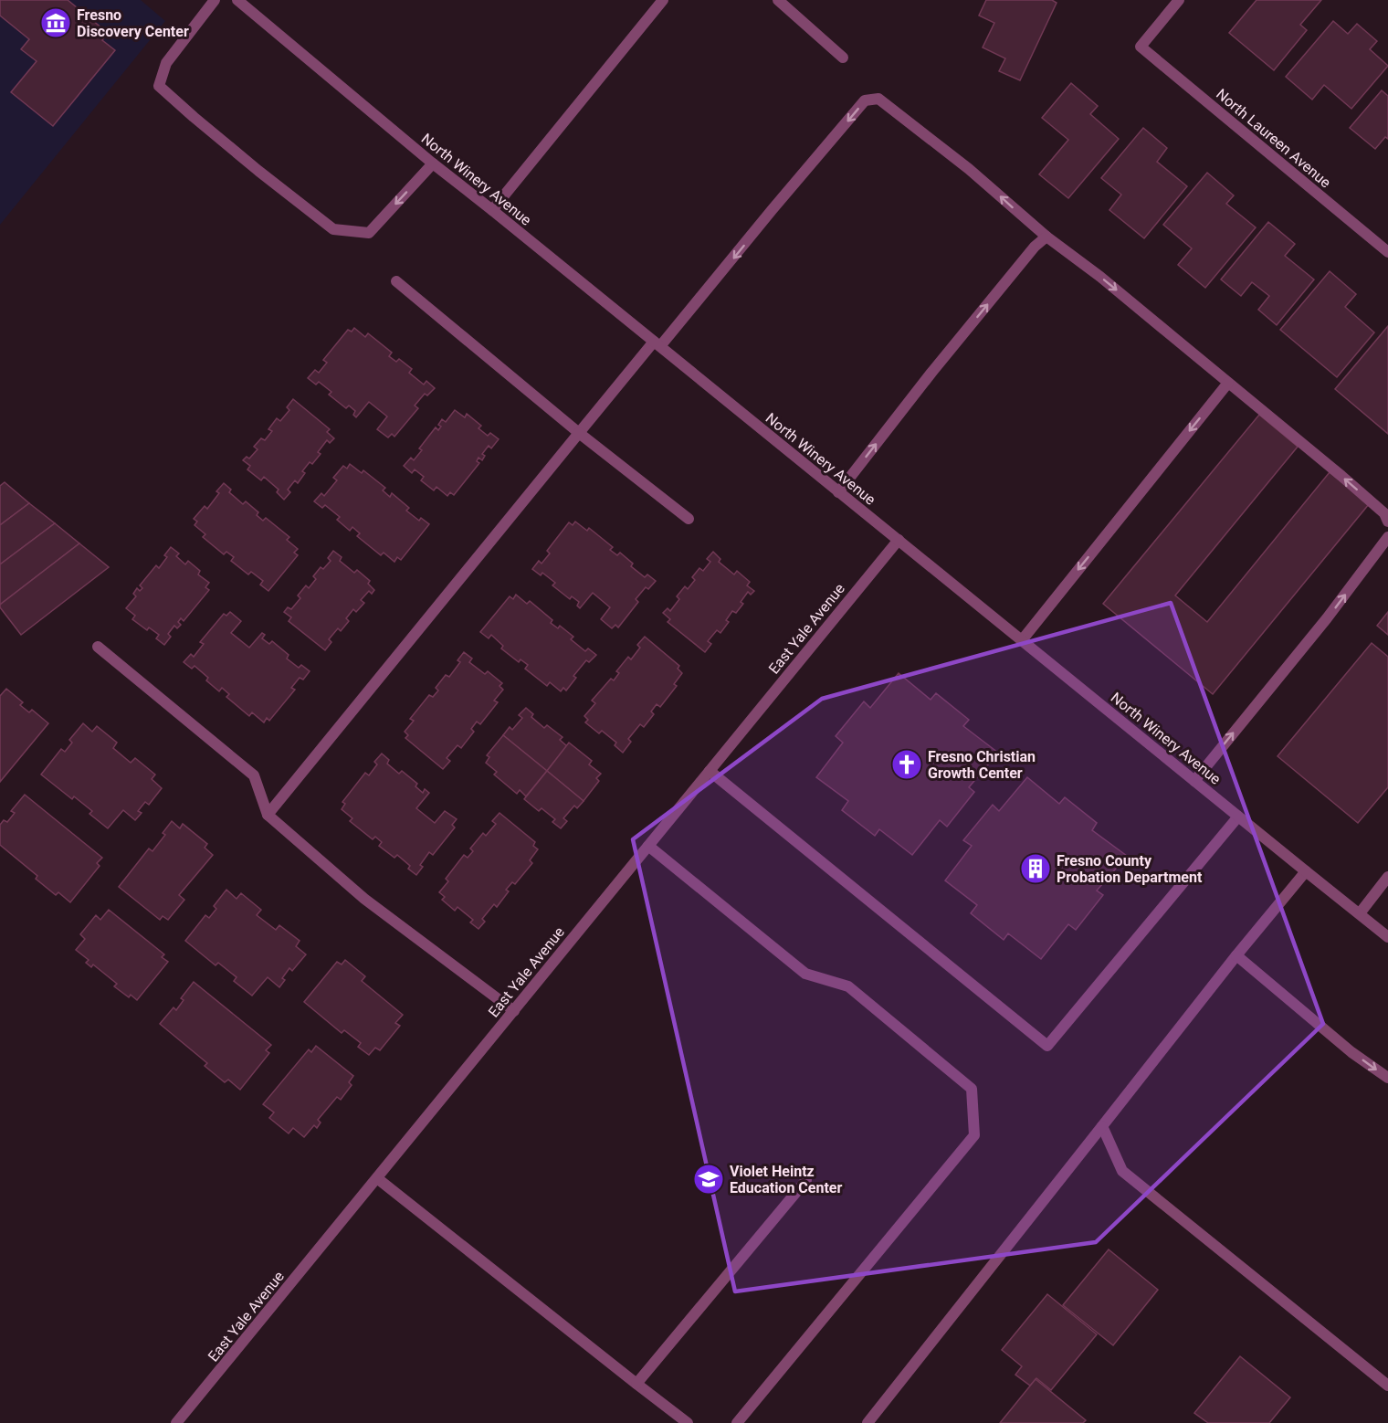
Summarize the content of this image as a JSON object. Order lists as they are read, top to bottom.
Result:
{
  "streets": {
    "street": ["North Laureen Avenue", "North Winery Avenue", "East Yale Avenue"]
  },
  "crossings": [
    ["North Winery Avenue", "East Yale Avenue"]
  ],
  "places": {
    "museum": ["Fresno Discovery Center"],
    "church": ["Fresno Christian Growth Center"],
    "building": ["Fresno County Probation Department"],
    "school or university": ["Violet Heintz Education Center"]
  }
}
